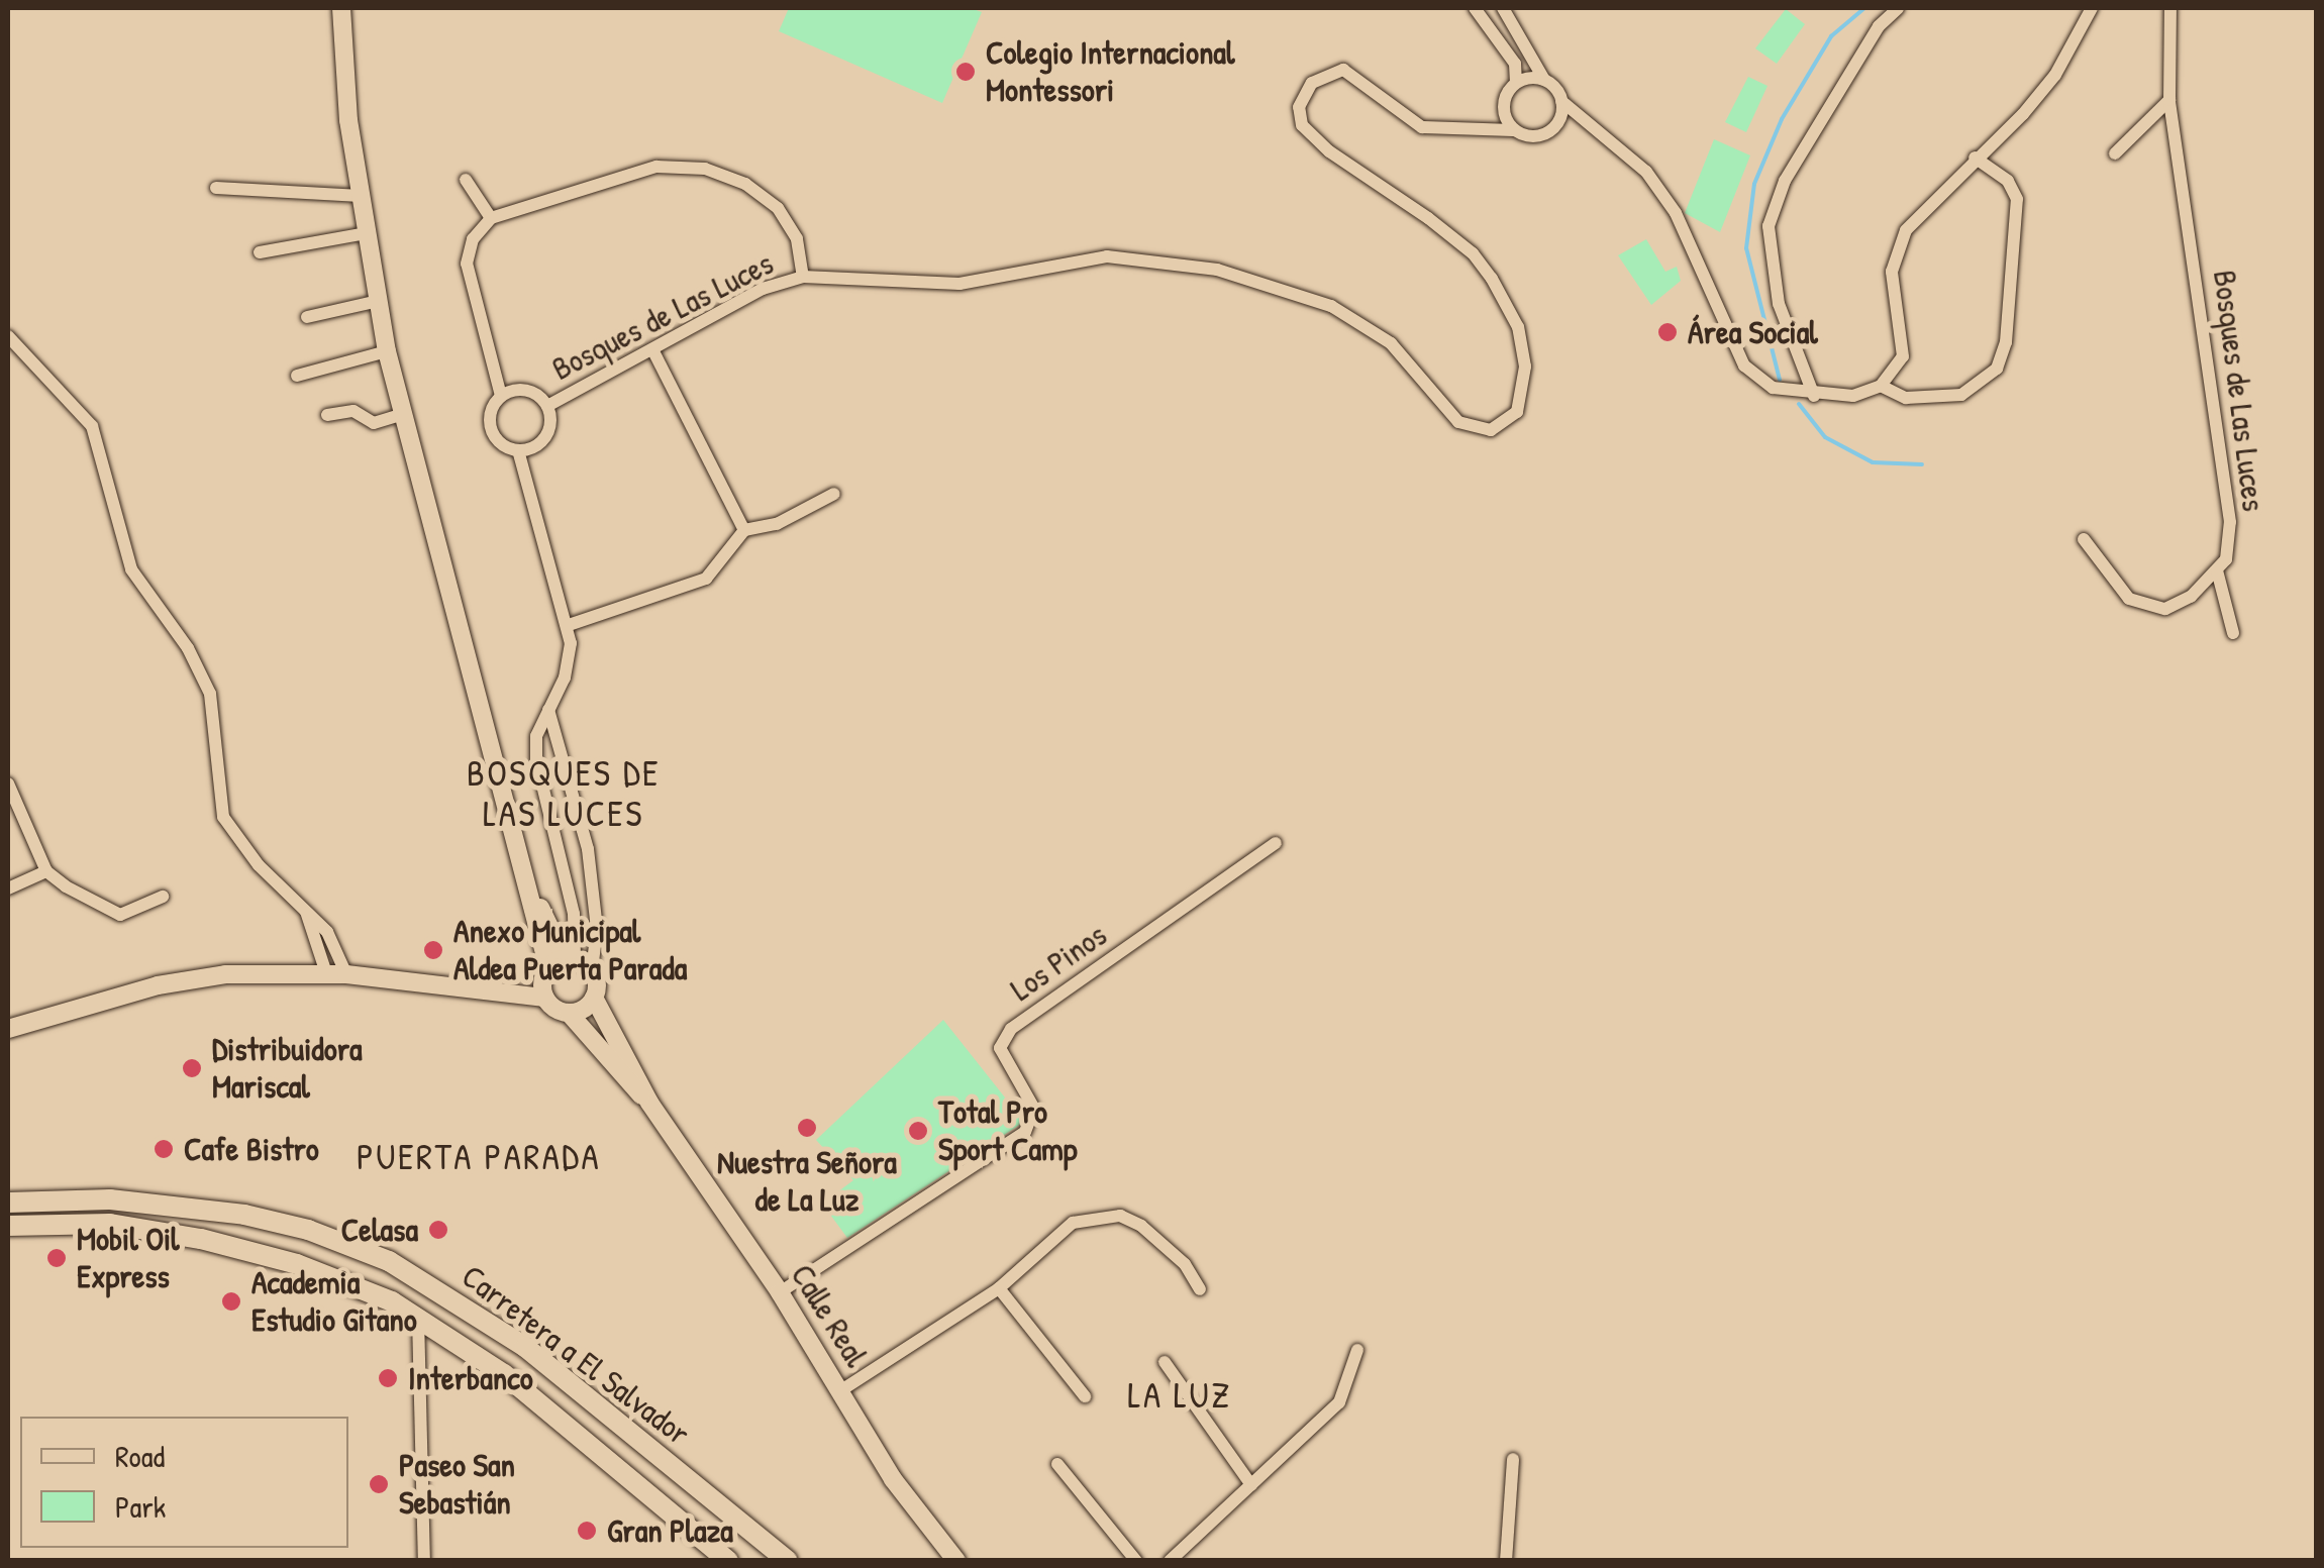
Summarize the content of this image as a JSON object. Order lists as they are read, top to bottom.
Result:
{
  "streets": {
    "highway": ["Carretera a El Salvador"],
    "main road": ["Calle Real"],
    "street": ["Bosques de Las Luces", "Los Pinos"]
  },
  "crossings": [
    ["Los Pinos", "Calle Real"]
  ],
  "districts": ["BOSQUES DE LAS LUCES", "PUERTA PARADA", "LA LUZ"],
  "places": [
    "Colegio Internacional Montessori",
    "Área Social",
    "Anexo Municipal Aldea Puerta Parada",
    "Distribuidora Mariscal",
    "Nuestra Señora de La Luz",
    "Total Pro Sport Camp",
    "Cafe Bistro",
    "Celasa",
    "Mobil Oil Express",
    "Academia Estudio Gitano",
    "Interbanco",
    "Paseo San Sebastián",
    "Gran Plaza"
  ],
  "legend": ["Road", "Park"]
}
